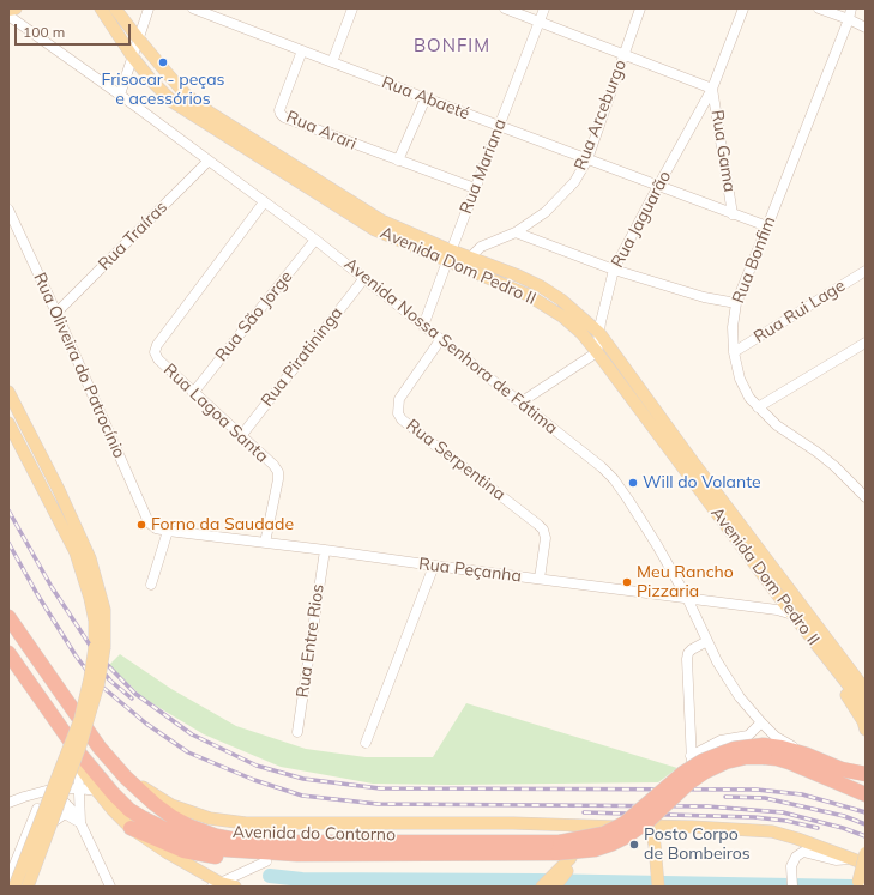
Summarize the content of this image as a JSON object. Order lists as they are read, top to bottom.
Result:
{
  "streets": {
    "highway": ["Avenida do Contorno"],
    "main road": ["Avenida Dom Pedro II"],
    "street": [
      "Rua Abaeté",
      "Rua Arceburgo",
      "Rua Arari",
      "Rua Gama",
      "Rua Mariana",
      "Rua Jaguarão",
      "Rua Traíras",
      "Rua Bonfim",
      "Rua Rui Lage",
      "Rua São Jorge",
      "Avenida Nossa Senhora de Fátima",
      "Rua Piratininga",
      "Rua Oliveira do Patrocínio",
      "Rua Lagoa Santa",
      "Rua Serpentina",
      "Rua Peçanha",
      "Rua Entre Rios"
    ]
  },
  "crossings": [
    ["Rua Abaeté", "Rua Arceburgo"],
    ["Rua Abaeté", "Rua Arari"],
    ["Rua Abaeté", "Rua Gama"],
    ["Rua Abaeté", "Rua Mariana"],
    ["Rua Abaeté", "Rua Jaguarão"],
    ["Rua Abaeté", "Rua Bonfim"],
    ["Rua Arceburgo", "Avenida Dom Pedro II"],
    ["Rua Arari", "Rua Mariana"],
    ["Rua Gama", "Rua Jaguarão"],
    ["Rua Mariana", "Avenida Dom Pedro II"],
    ["Rua Mariana", "Avenida Nossa Senhora de Fátima"],
    ["Rua Jaguarão", "Avenida Dom Pedro II"],
    ["Rua Traíras", "Avenida Nossa Senhora de Fátima"],
    ["Rua Traíras", "Rua Oliveira do Patrocínio"],
    ["Rua Bonfim", "Rua Rui Lage"],
    ["Avenida Dom Pedro II", "Rua Peçanha"],
    ["Rua São Jorge", "Avenida Nossa Senhora de Fátima"],
    ["Rua São Jorge", "Rua Lagoa Santa"],
    ["Avenida Nossa Senhora de Fátima", "Rua Piratininga"],
    ["Avenida Nossa Senhora de Fátima", "Rua Lagoa Santa"],
    ["Avenida Nossa Senhora de Fátima", "Rua Serpentina"],
    ["Avenida Nossa Senhora de Fátima", "Rua Peçanha"],
    ["Avenida Nossa Senhora de Fátima", "Avenida do Contorno"],
    ["Rua Piratininga", "Rua Lagoa Santa"],
    ["Rua Oliveira do Patrocínio", "Rua Peçanha"],
    ["Rua Lagoa Santa", "Rua Peçanha"],
    ["Rua Serpentina", "Rua Peçanha"],
    ["Rua Peçanha", "Rua Entre Rios"]
  ],
  "districts": ["BONFIM"],
  "places": [
    "Frisocar - peças e acessórios",
    "Will do Volante",
    "Forno da Saudade",
    "Meu Rancho Pizzaria",
    "Posto Corpo de Bombeiros"
  ],
  "scale_bar": "100 m"
}
